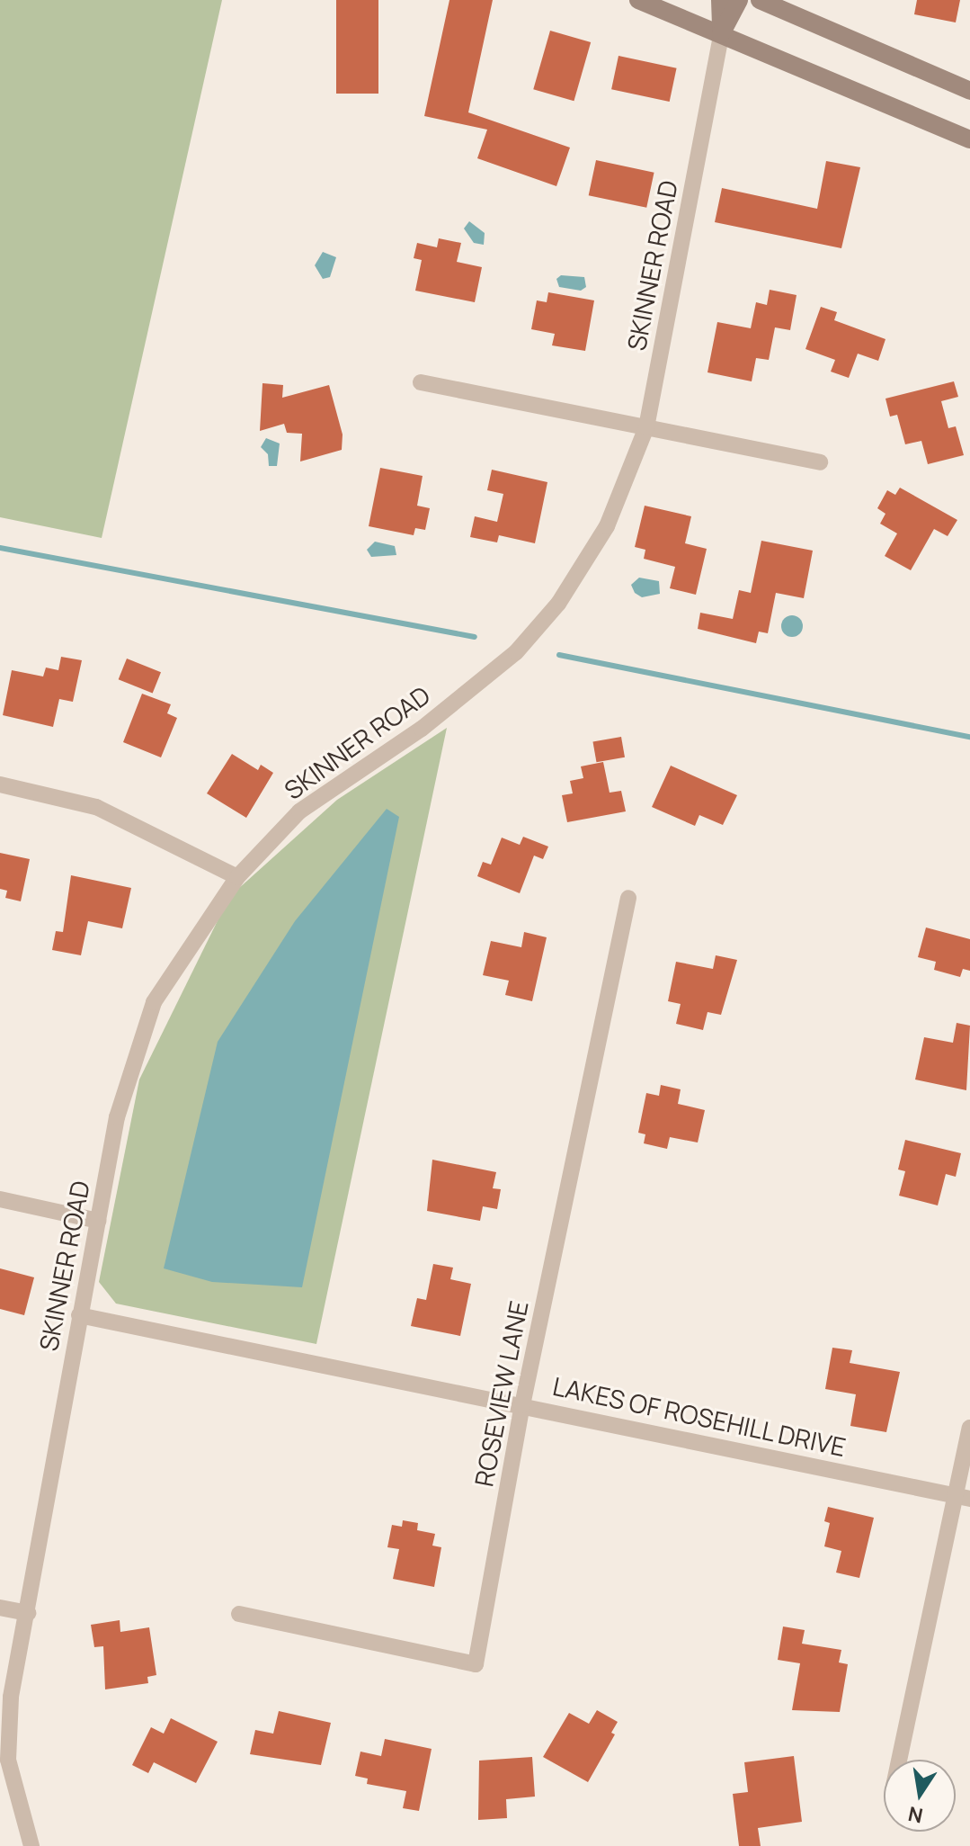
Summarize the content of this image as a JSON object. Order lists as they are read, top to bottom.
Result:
{
  "streets": {
    "main road": ["SKINNER ROAD"],
    "street": ["ROSEVIEW LANE", "LAKES OF ROSEHILL DRIVE"]
  },
  "crossings": [
    ["SKINNER ROAD", "LAKES OF ROSEHILL DRIVE"],
    ["ROSEVIEW LANE", "LAKES OF ROSEHILL DRIVE"]
  ],
  "north": "bottom"
}
